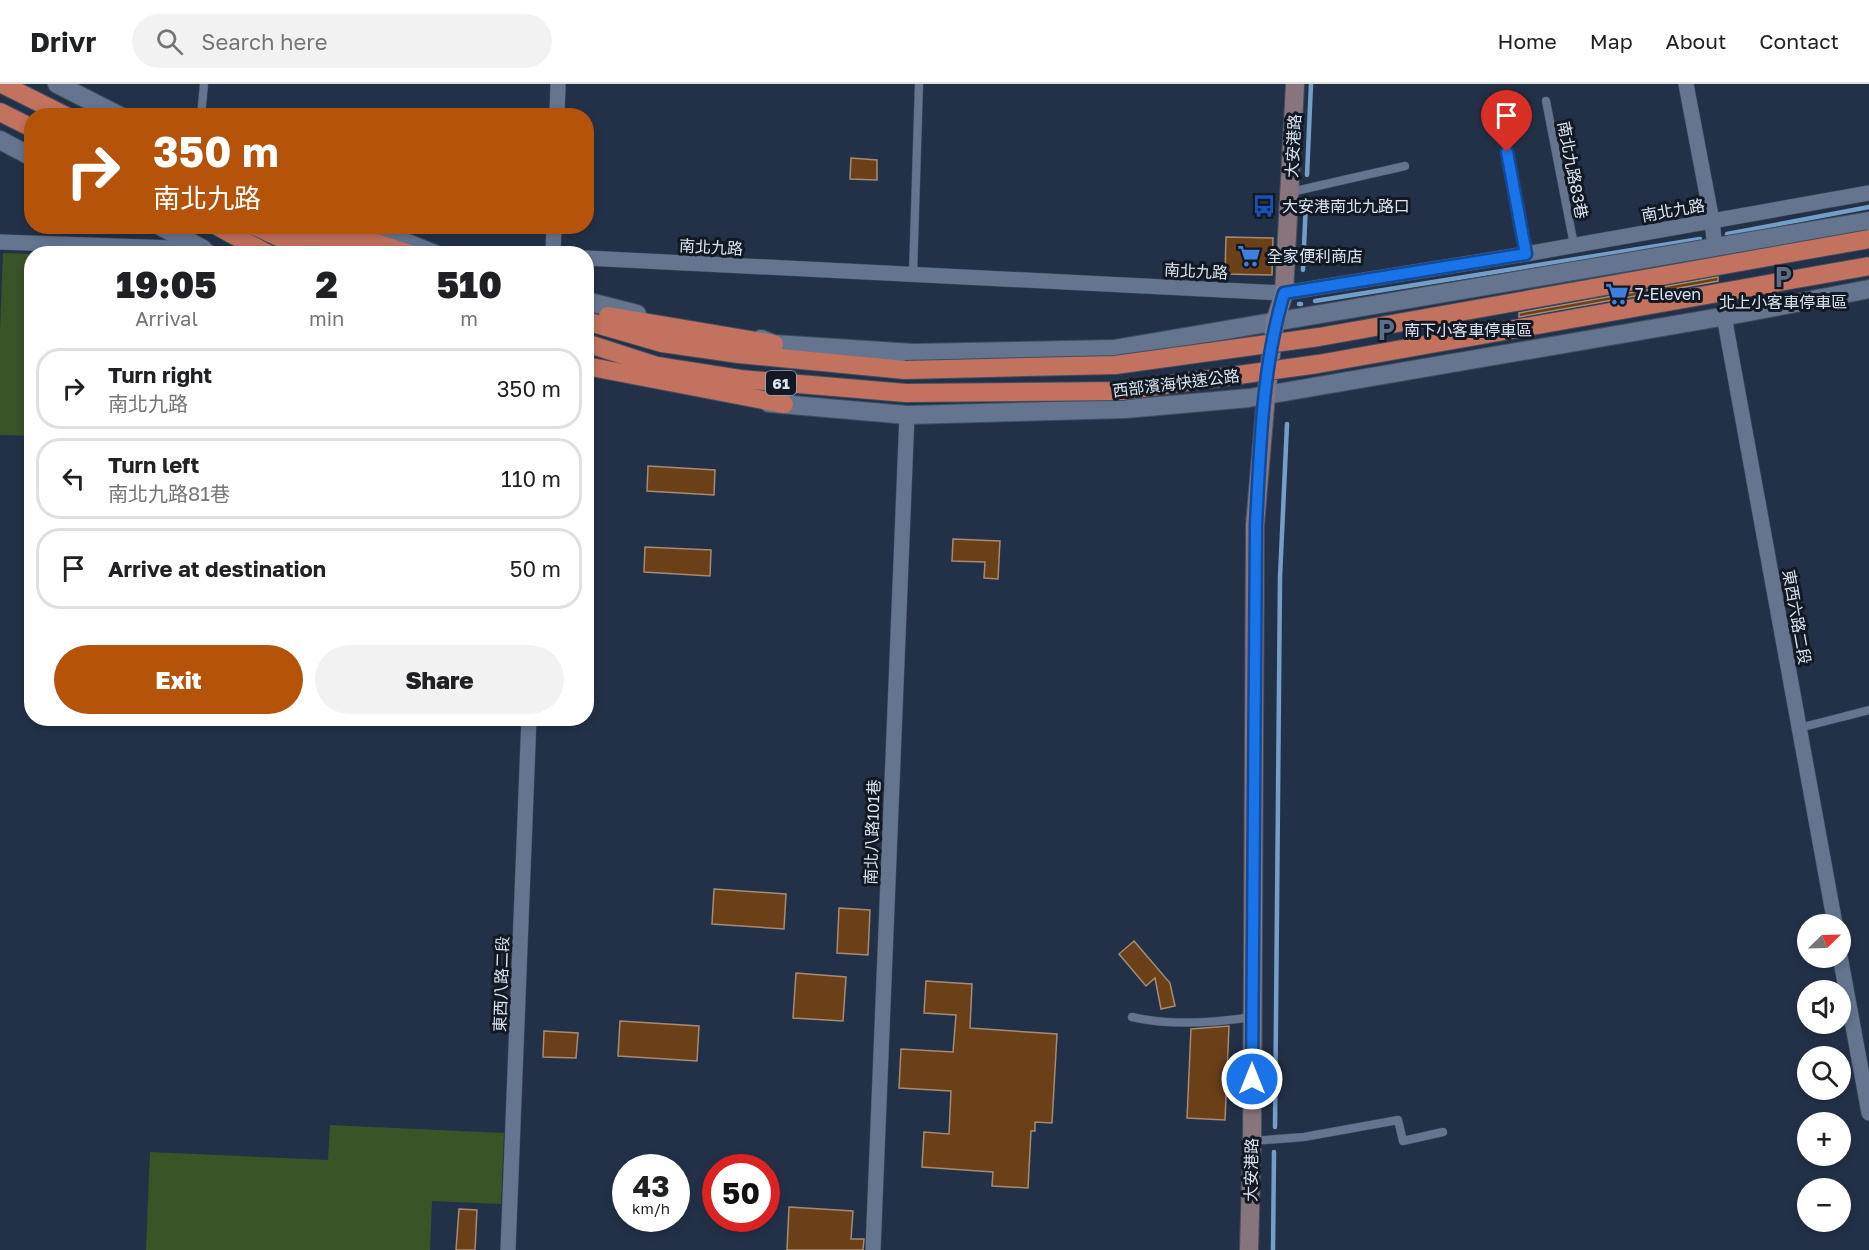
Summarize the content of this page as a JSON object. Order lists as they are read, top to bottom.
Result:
{
  "streets": {
    "highway": ["61", "西部濱海快速公路"],
    "main road": ["大安港路"],
    "street": [
      "南北九路",
      "東西六路二段",
      "南北八路101巷",
      "東西八路二段"
    ],
    "lane": ["南北九路83巷"]
  },
  "crossings": [
    ["大安港路", "南北九路"],
    ["南北九路83巷", "南北九路"]
  ],
  "places": {
    "bus stop": ["大安港南北九路口"],
    "supermarket": ["全家便利商店", "7-Eleven"],
    "parking": ["北上小客車停車區", "南下小客車停車區"]
  },
  "north": "top right",
  "page": {
    "header": "Drivr",
    "search": "Search here",
    "nav": [
      "Home",
      "Map",
      "About",
      "Contact"
    ],
    "turn": ["350 m", "南北九路"],
    "eta": [
      "19:05",
      "Arrival",
      "2",
      "min",
      "510",
      "m"
    ],
    "list": [
      {
        "name": "Turn right",
        "note": "南北九路",
        "value": "350 m"
      },
      {
        "name": "Turn left",
        "note": "南北九路81巷",
        "value": "110 m"
      },
      {
        "name": "Arrive at destination",
        "value": "50 m"
      }
    ],
    "buttons": ["Exit", "Share"],
    "map_buttons": ["+", "−"],
    "speed": "43 km/h",
    "limit": "50"
  }
}
